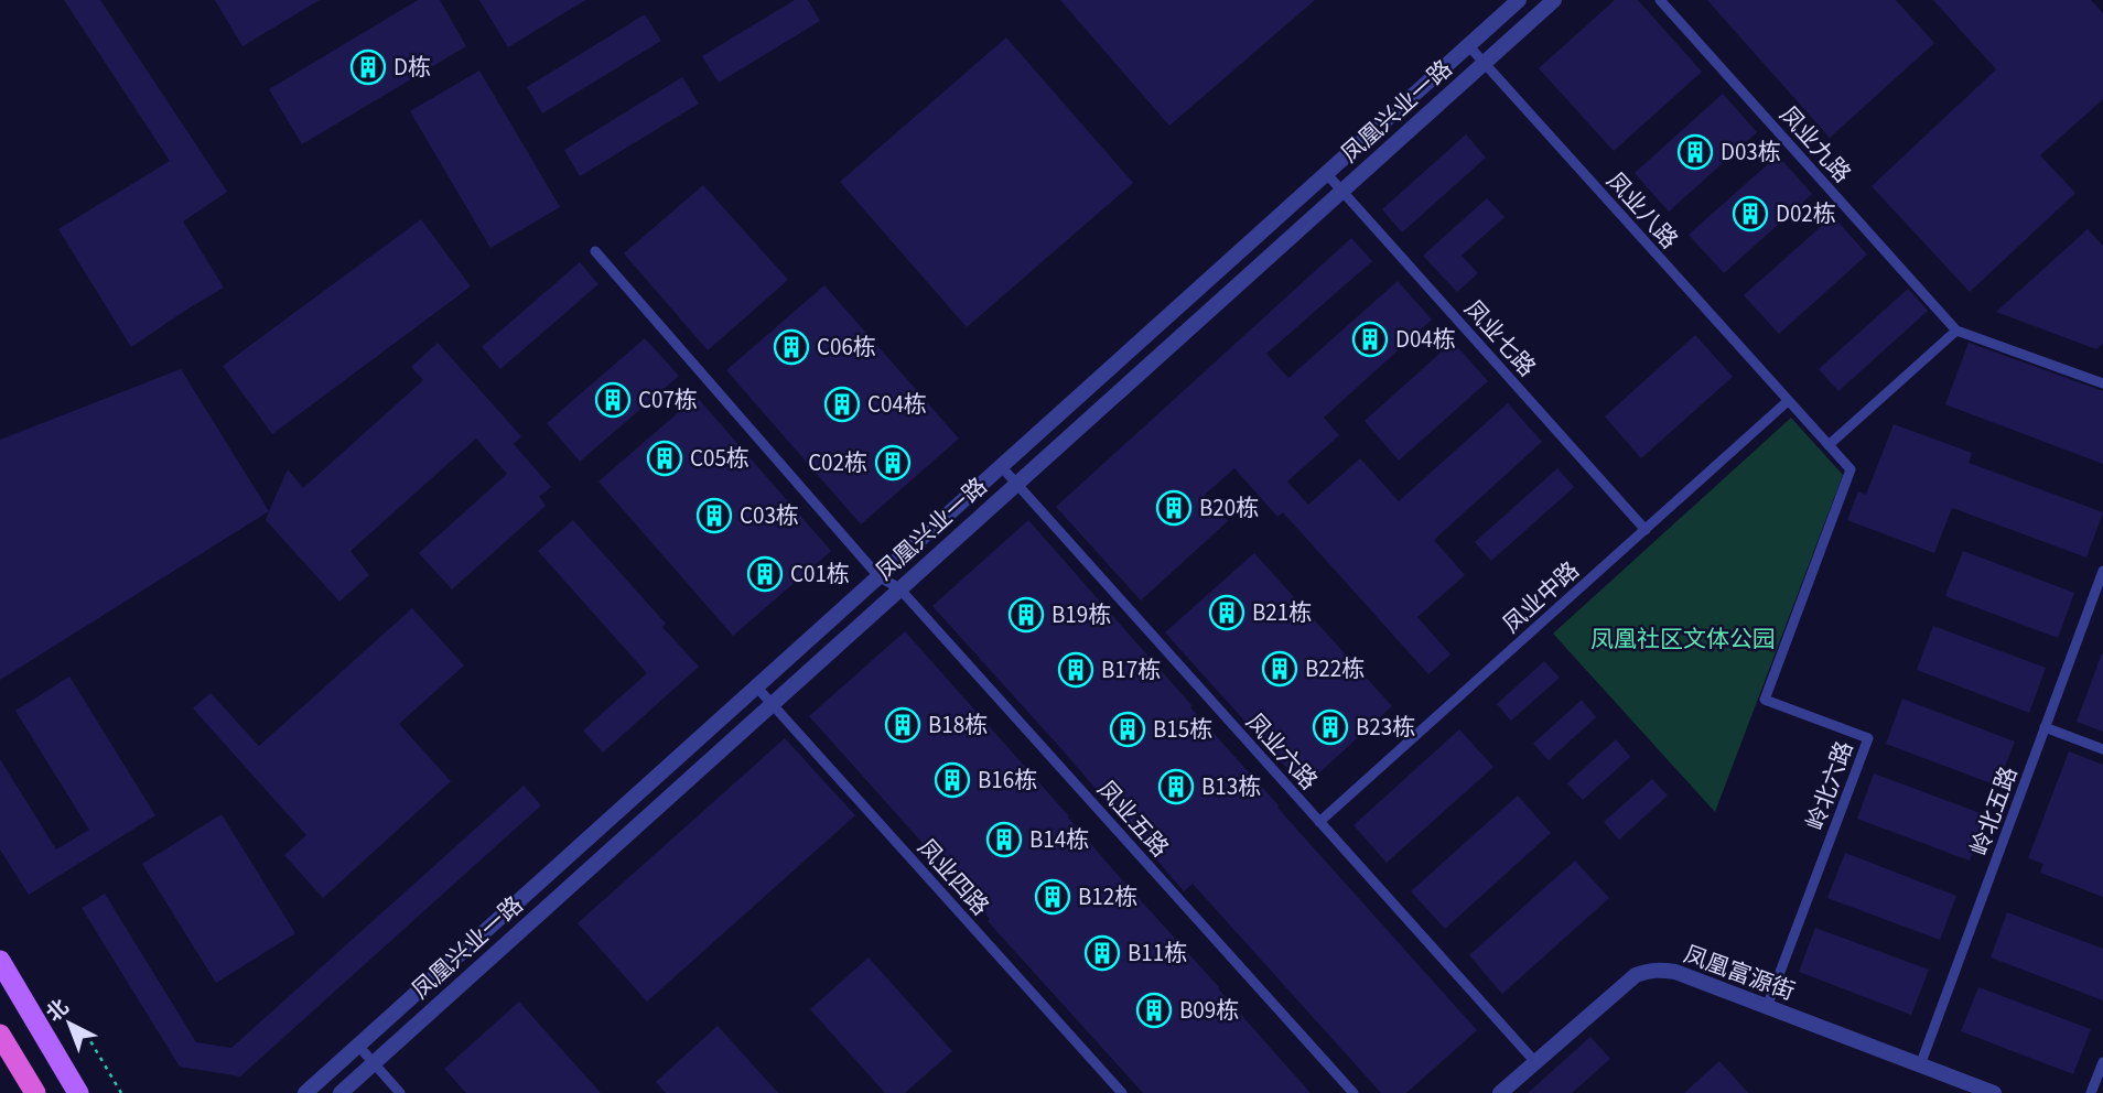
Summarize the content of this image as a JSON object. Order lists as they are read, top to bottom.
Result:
{
  "streets": {
    "street": ["凤凰兴业一路", "凤凰富源街"],
    "lane": [
      "凤业九路",
      "凤业八路",
      "凤业七路",
      "凤业中路",
      "凤业六路",
      "岭北六路",
      "岭北五路",
      "凤业五路",
      "凤业四路"
    ]
  },
  "crossings": [
    ["凤凰兴业一路", "凤业八路"],
    ["凤凰兴业一路", "凤业七路"],
    ["凤凰兴业一路", "凤业六路"],
    ["凤凰兴业一路", "凤业五路"],
    ["凤凰兴业一路", "凤业四路"],
    ["凤业八路", "凤业中路"],
    ["凤业八路", "岭北六路"],
    ["凤业七路", "凤业中路"],
    ["凤业中路", "凤业六路"],
    ["凤业中路", "岭北六路"],
    ["凤业六路", "凤凰富源街"],
    ["岭北六路", "凤凰富源街"],
    ["岭北五路", "凤凰富源街"]
  ],
  "parks": ["凤凰社区文体公园"],
  "places": {
    "building": [
      "D栋",
      "D03栋",
      "D02栋",
      "D04栋",
      "C06栋",
      "C07栋",
      "C04栋",
      "C05栋",
      "C02栋",
      "B20栋",
      "C03栋",
      "C01栋",
      "B21栋",
      "B19栋",
      "B22栋",
      "B17栋",
      "B18栋",
      "B23栋",
      "B15栋",
      "B16栋",
      "B13栋",
      "B14栋",
      "B12栋",
      "B11栋",
      "B09栋"
    ]
  },
  "north": "top left"
}
